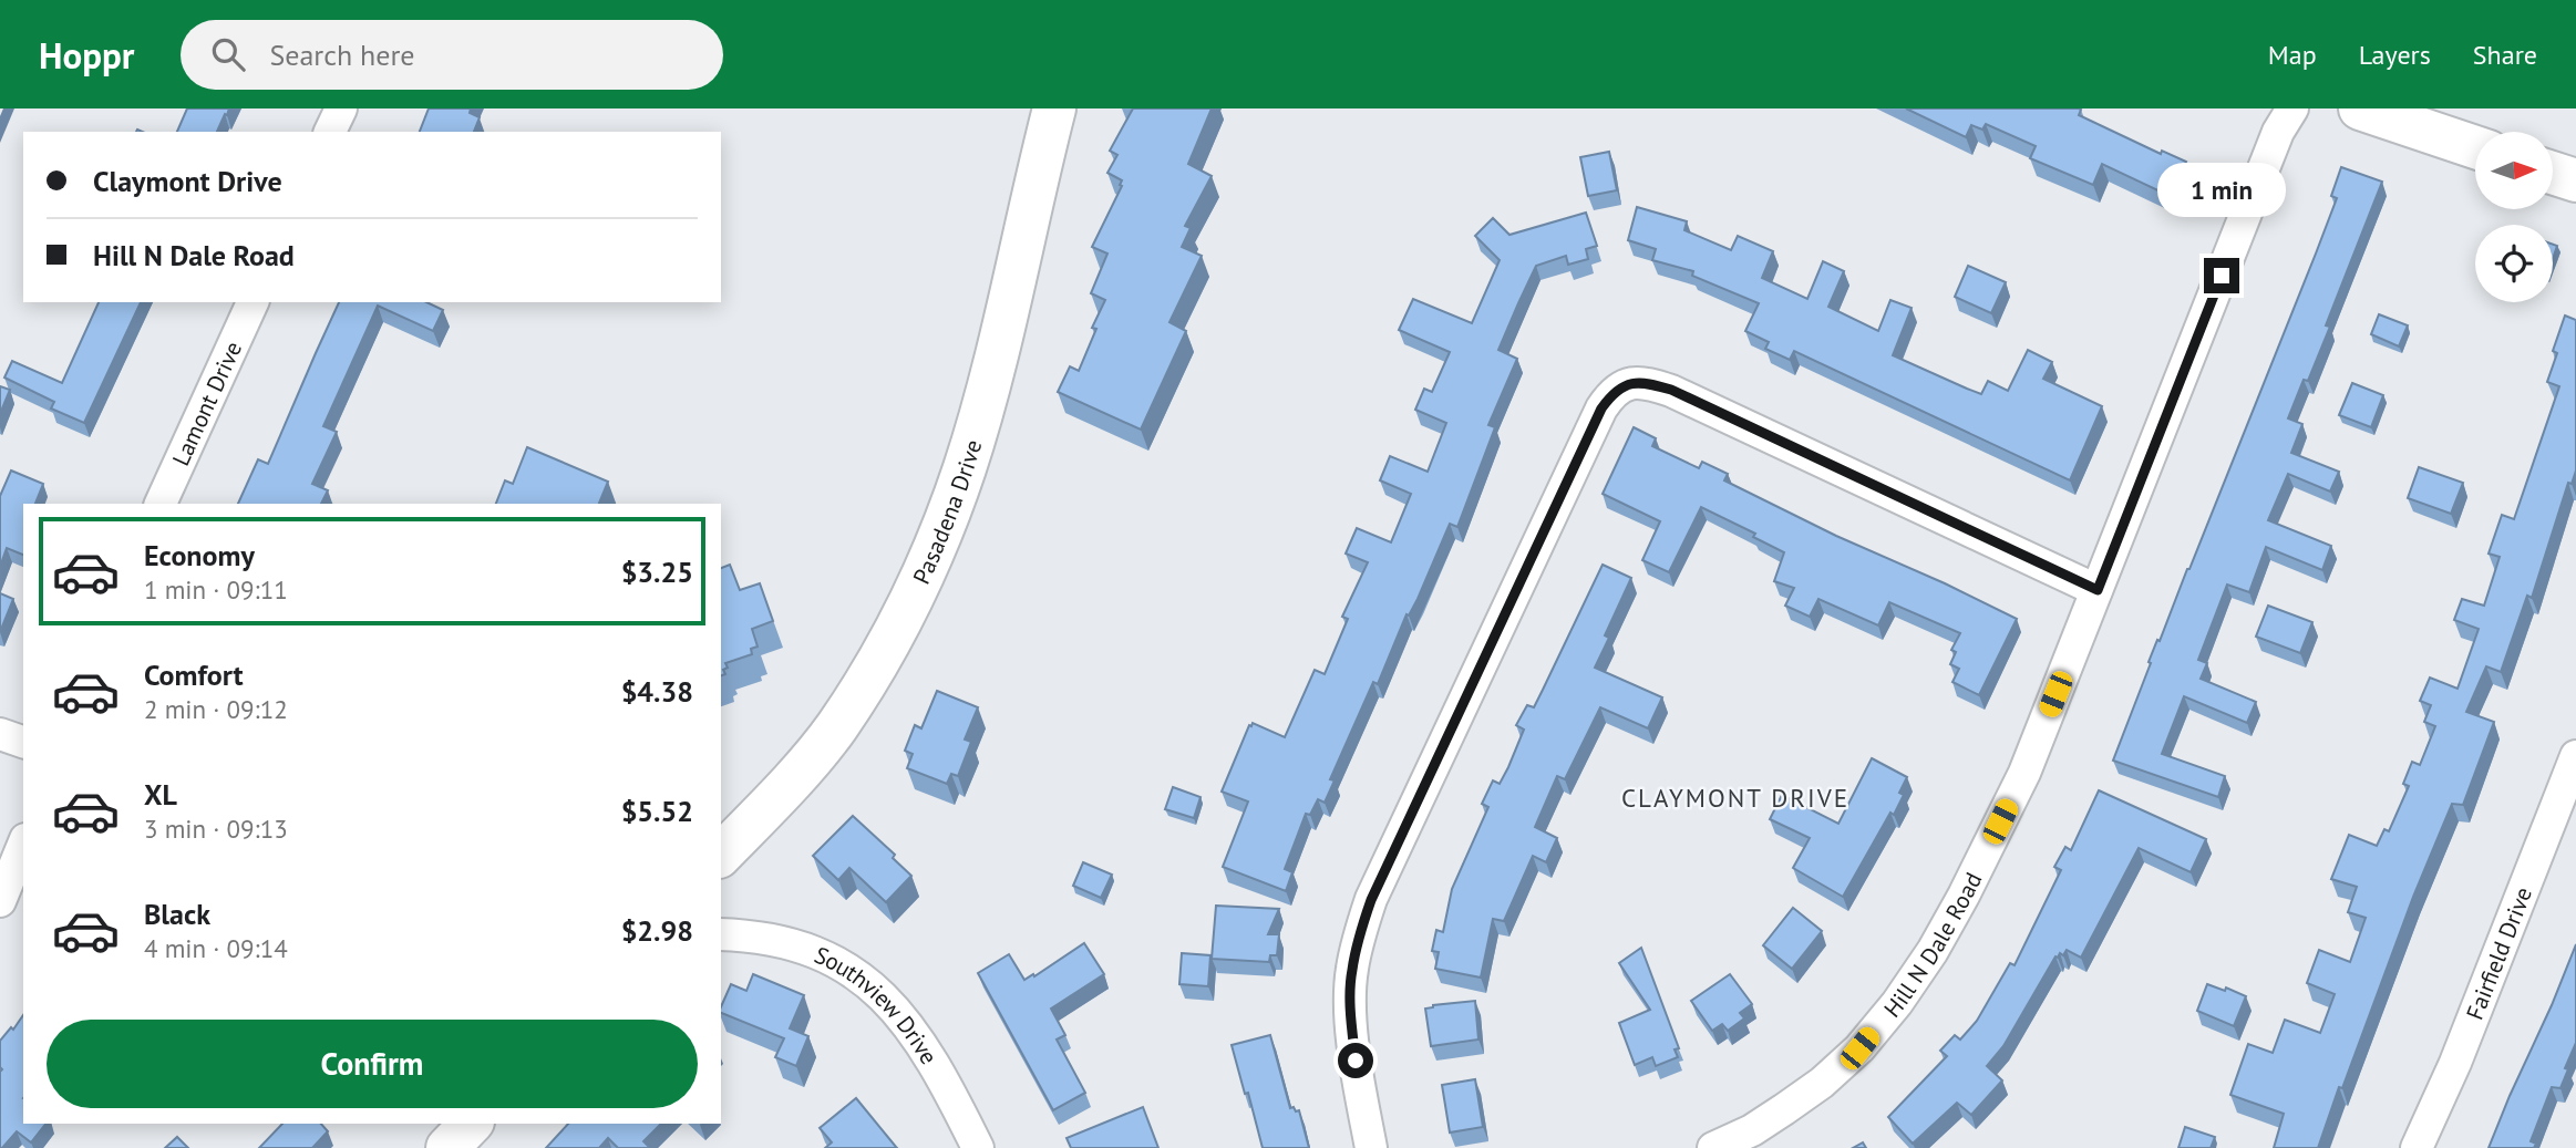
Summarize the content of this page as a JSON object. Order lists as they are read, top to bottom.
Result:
{
  "streets": {
    "street": [
      "Lamont Drive",
      "Pasadena Drive",
      "Hill N Dale Road",
      "Fairfield Drive",
      "Southview Drive"
    ]
  },
  "districts": ["CLAYMONT DRIVE"],
  "north": "right",
  "page": {
    "header": "Hoppr",
    "search": "Search here",
    "nav": ["Map", "Layers", "Share"],
    "banner": ["Claymont Drive", "Hill N Dale Road"],
    "bubble": "1 min",
    "list": [
      {
        "name": "Economy",
        "note": "1 min · 09:11",
        "value": "$3.25"
      },
      {
        "name": "Comfort",
        "note": "2 min · 09:12",
        "value": "$4.38"
      },
      {
        "name": "XL",
        "note": "3 min · 09:13",
        "value": "$5.52"
      },
      {
        "name": "Black",
        "note": "4 min · 09:14",
        "value": "$2.98"
      }
    ],
    "buttons": "Confirm"
  }
}
